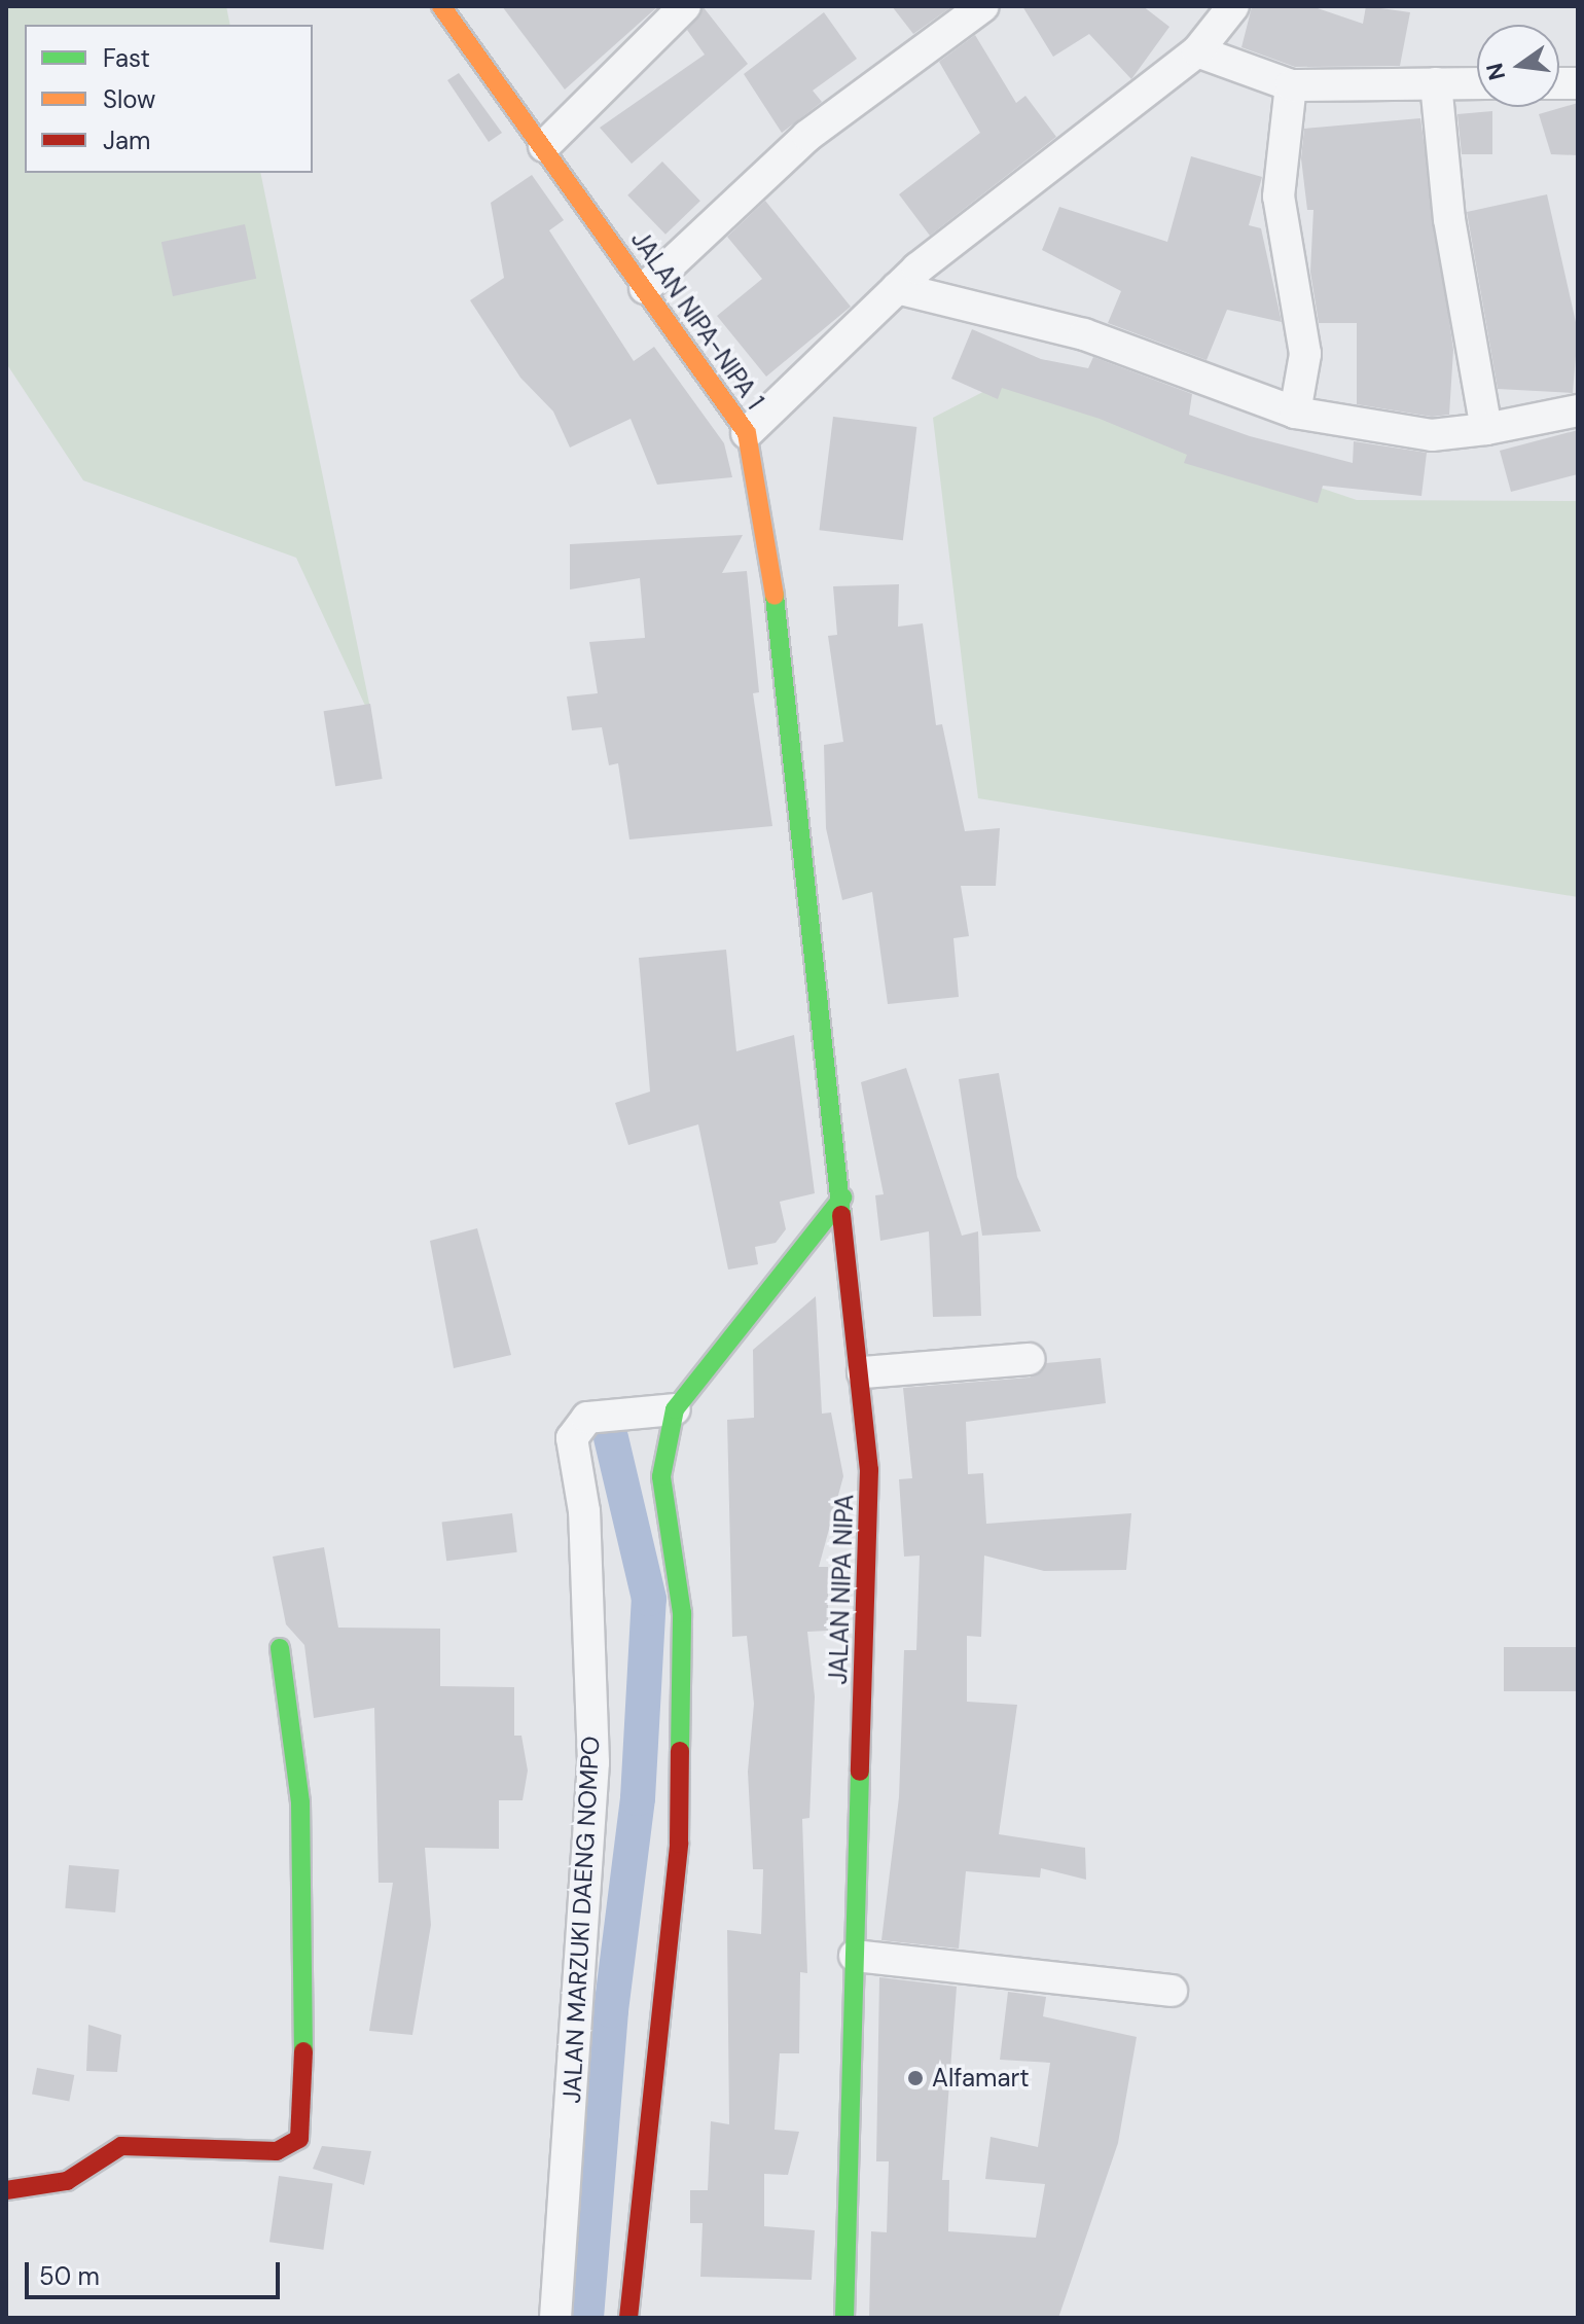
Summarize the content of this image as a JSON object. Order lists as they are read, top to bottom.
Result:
{
  "streets": {
    "street": ["JALAN NIPA-NIPA 1", "JALAN NIPA NIPA", "JALAN MARZUKI DAENG NOMPO"]
  },
  "crossings": [
    ["JALAN NIPA-NIPA 1", "JALAN NIPA NIPA"]
  ],
  "places": ["Alfamart"],
  "legend": ["Fast", "Slow", "Jam"],
  "scale_bar": "50 m",
  "north": "left"
}
